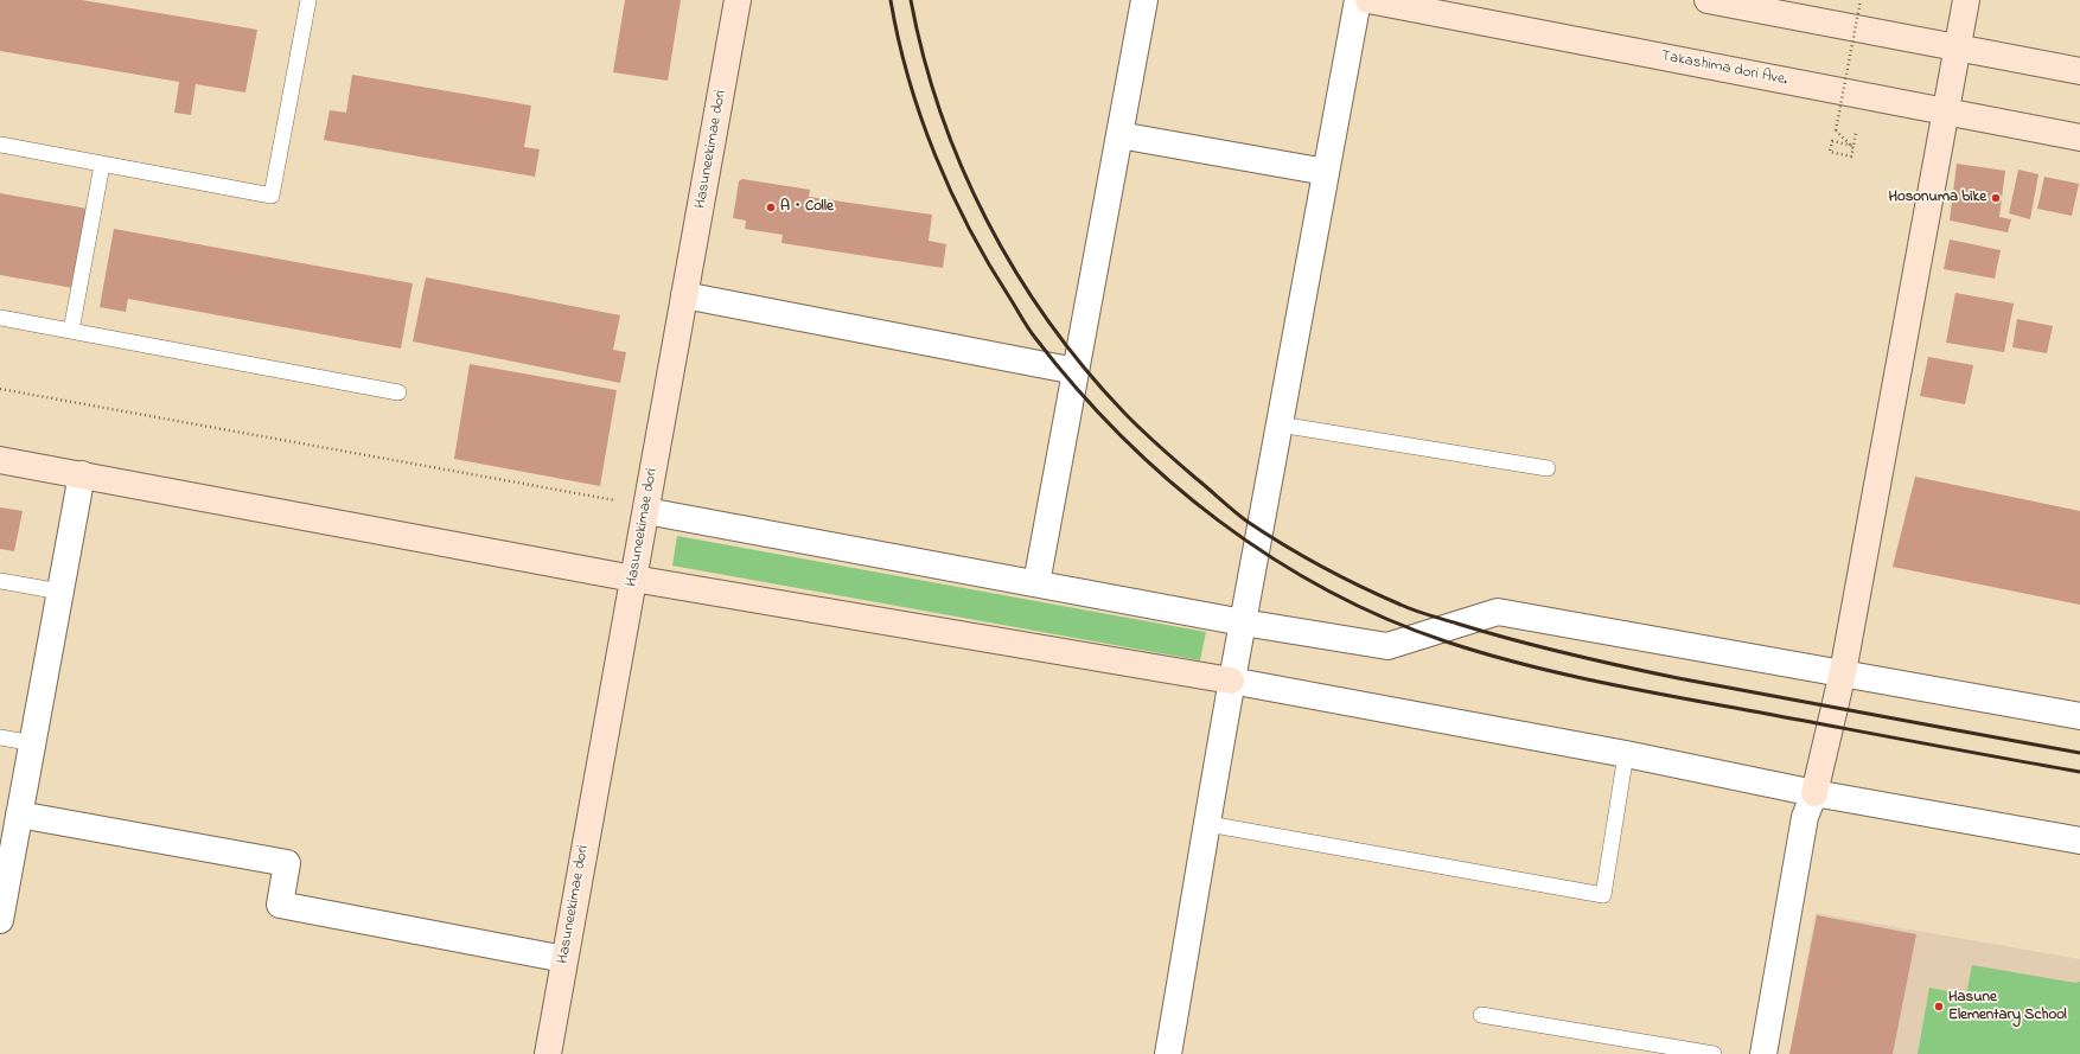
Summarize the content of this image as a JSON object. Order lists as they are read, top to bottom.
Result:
{
  "streets": {
    "street": ["Takashima dori Ave.", "Hasuneekimae dori"]
  },
  "places": ["Hosonuma bike", "A・Colle", "Hasune Elementary School"]
}
